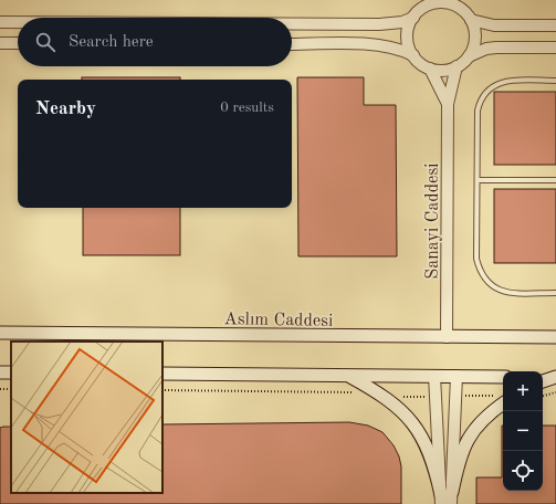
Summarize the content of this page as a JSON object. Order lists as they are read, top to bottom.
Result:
{
  "streets": {
    "main road": ["Aslım Caddesi"],
    "street": ["Sanayi Caddesi"]
  },
  "crossings": [
    ["Sanayi Caddesi", "Aslım Caddesi"]
  ],
  "page": {
    "search": "Search here",
    "heading": ["Nearby", "0 results"],
    "map_buttons": ["+", "−"]
  }
}
